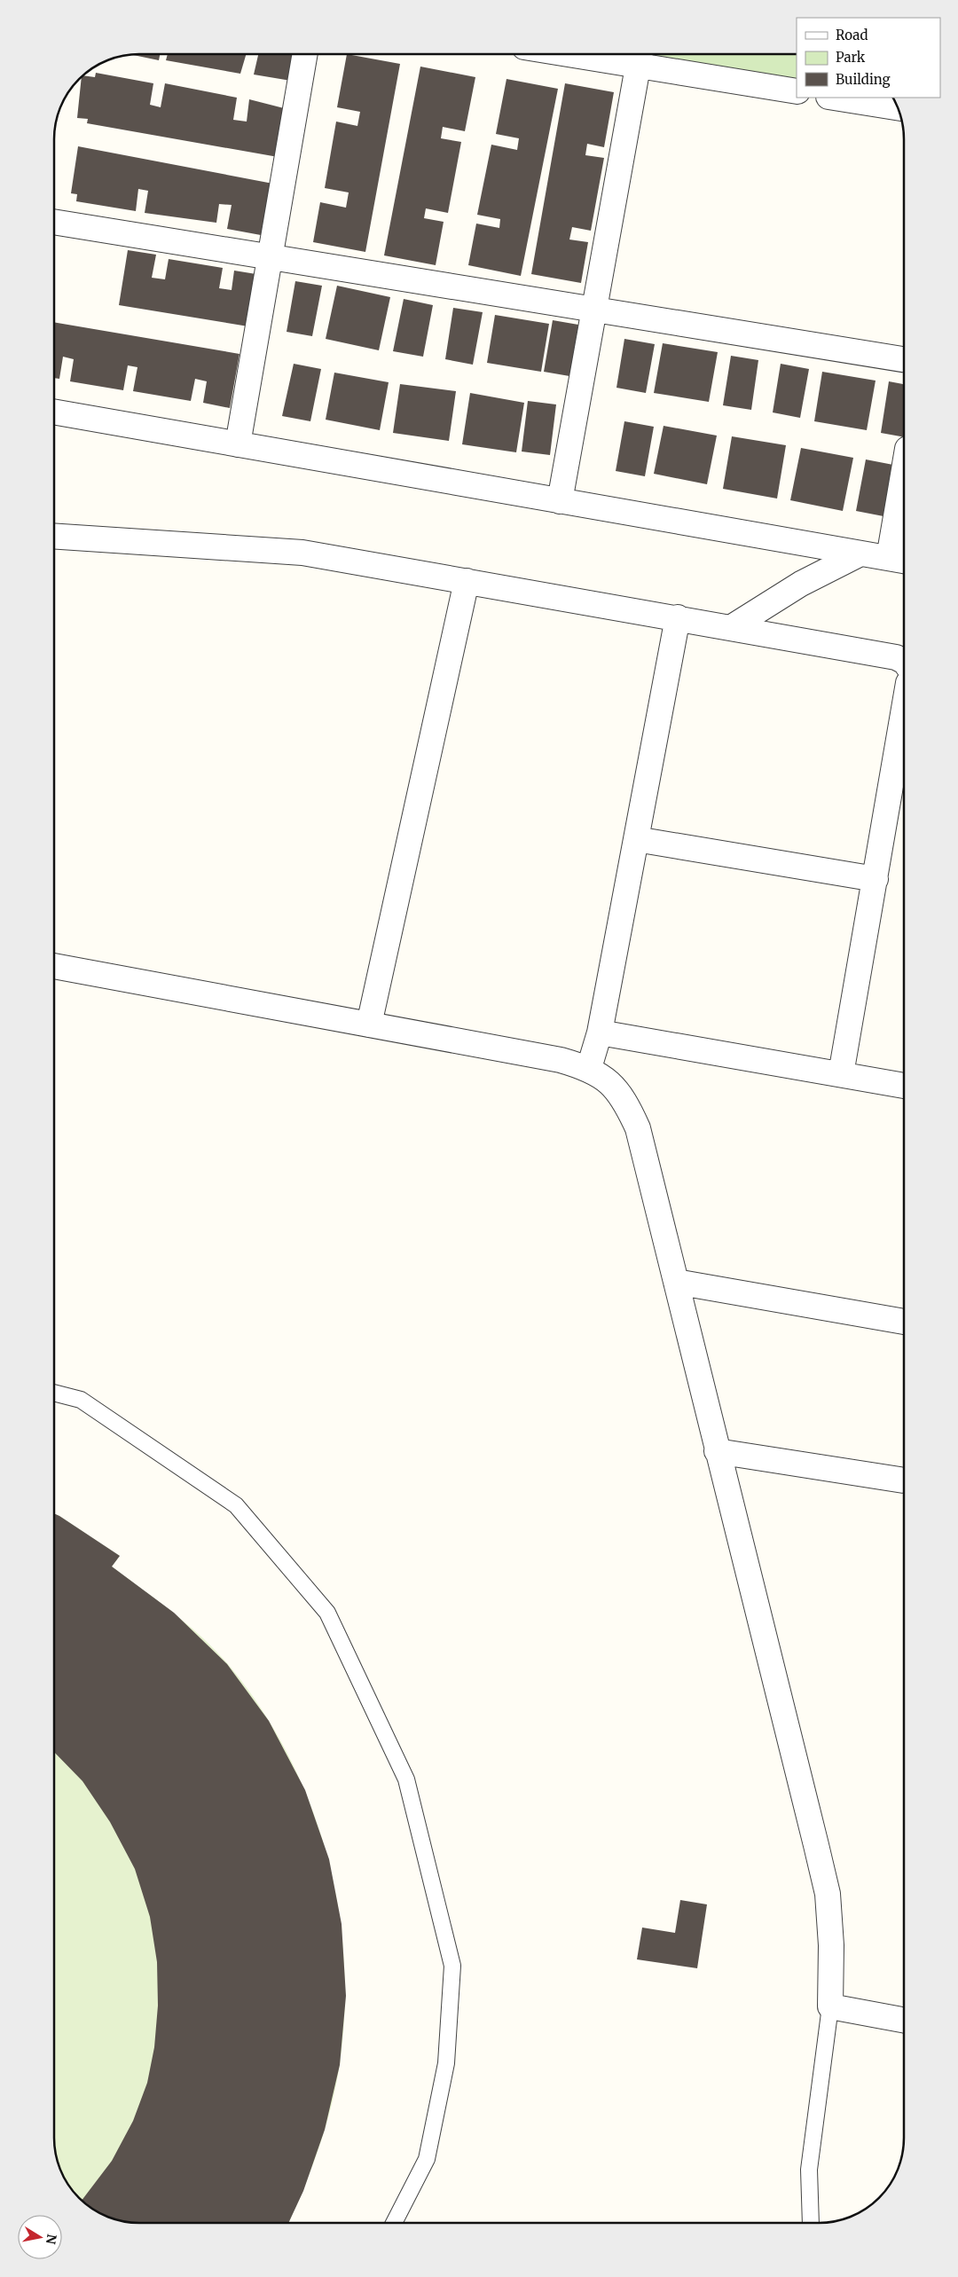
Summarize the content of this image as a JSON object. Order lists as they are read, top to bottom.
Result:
{
  "legend": ["Road", "Park", "Building"],
  "north": "right"
}
